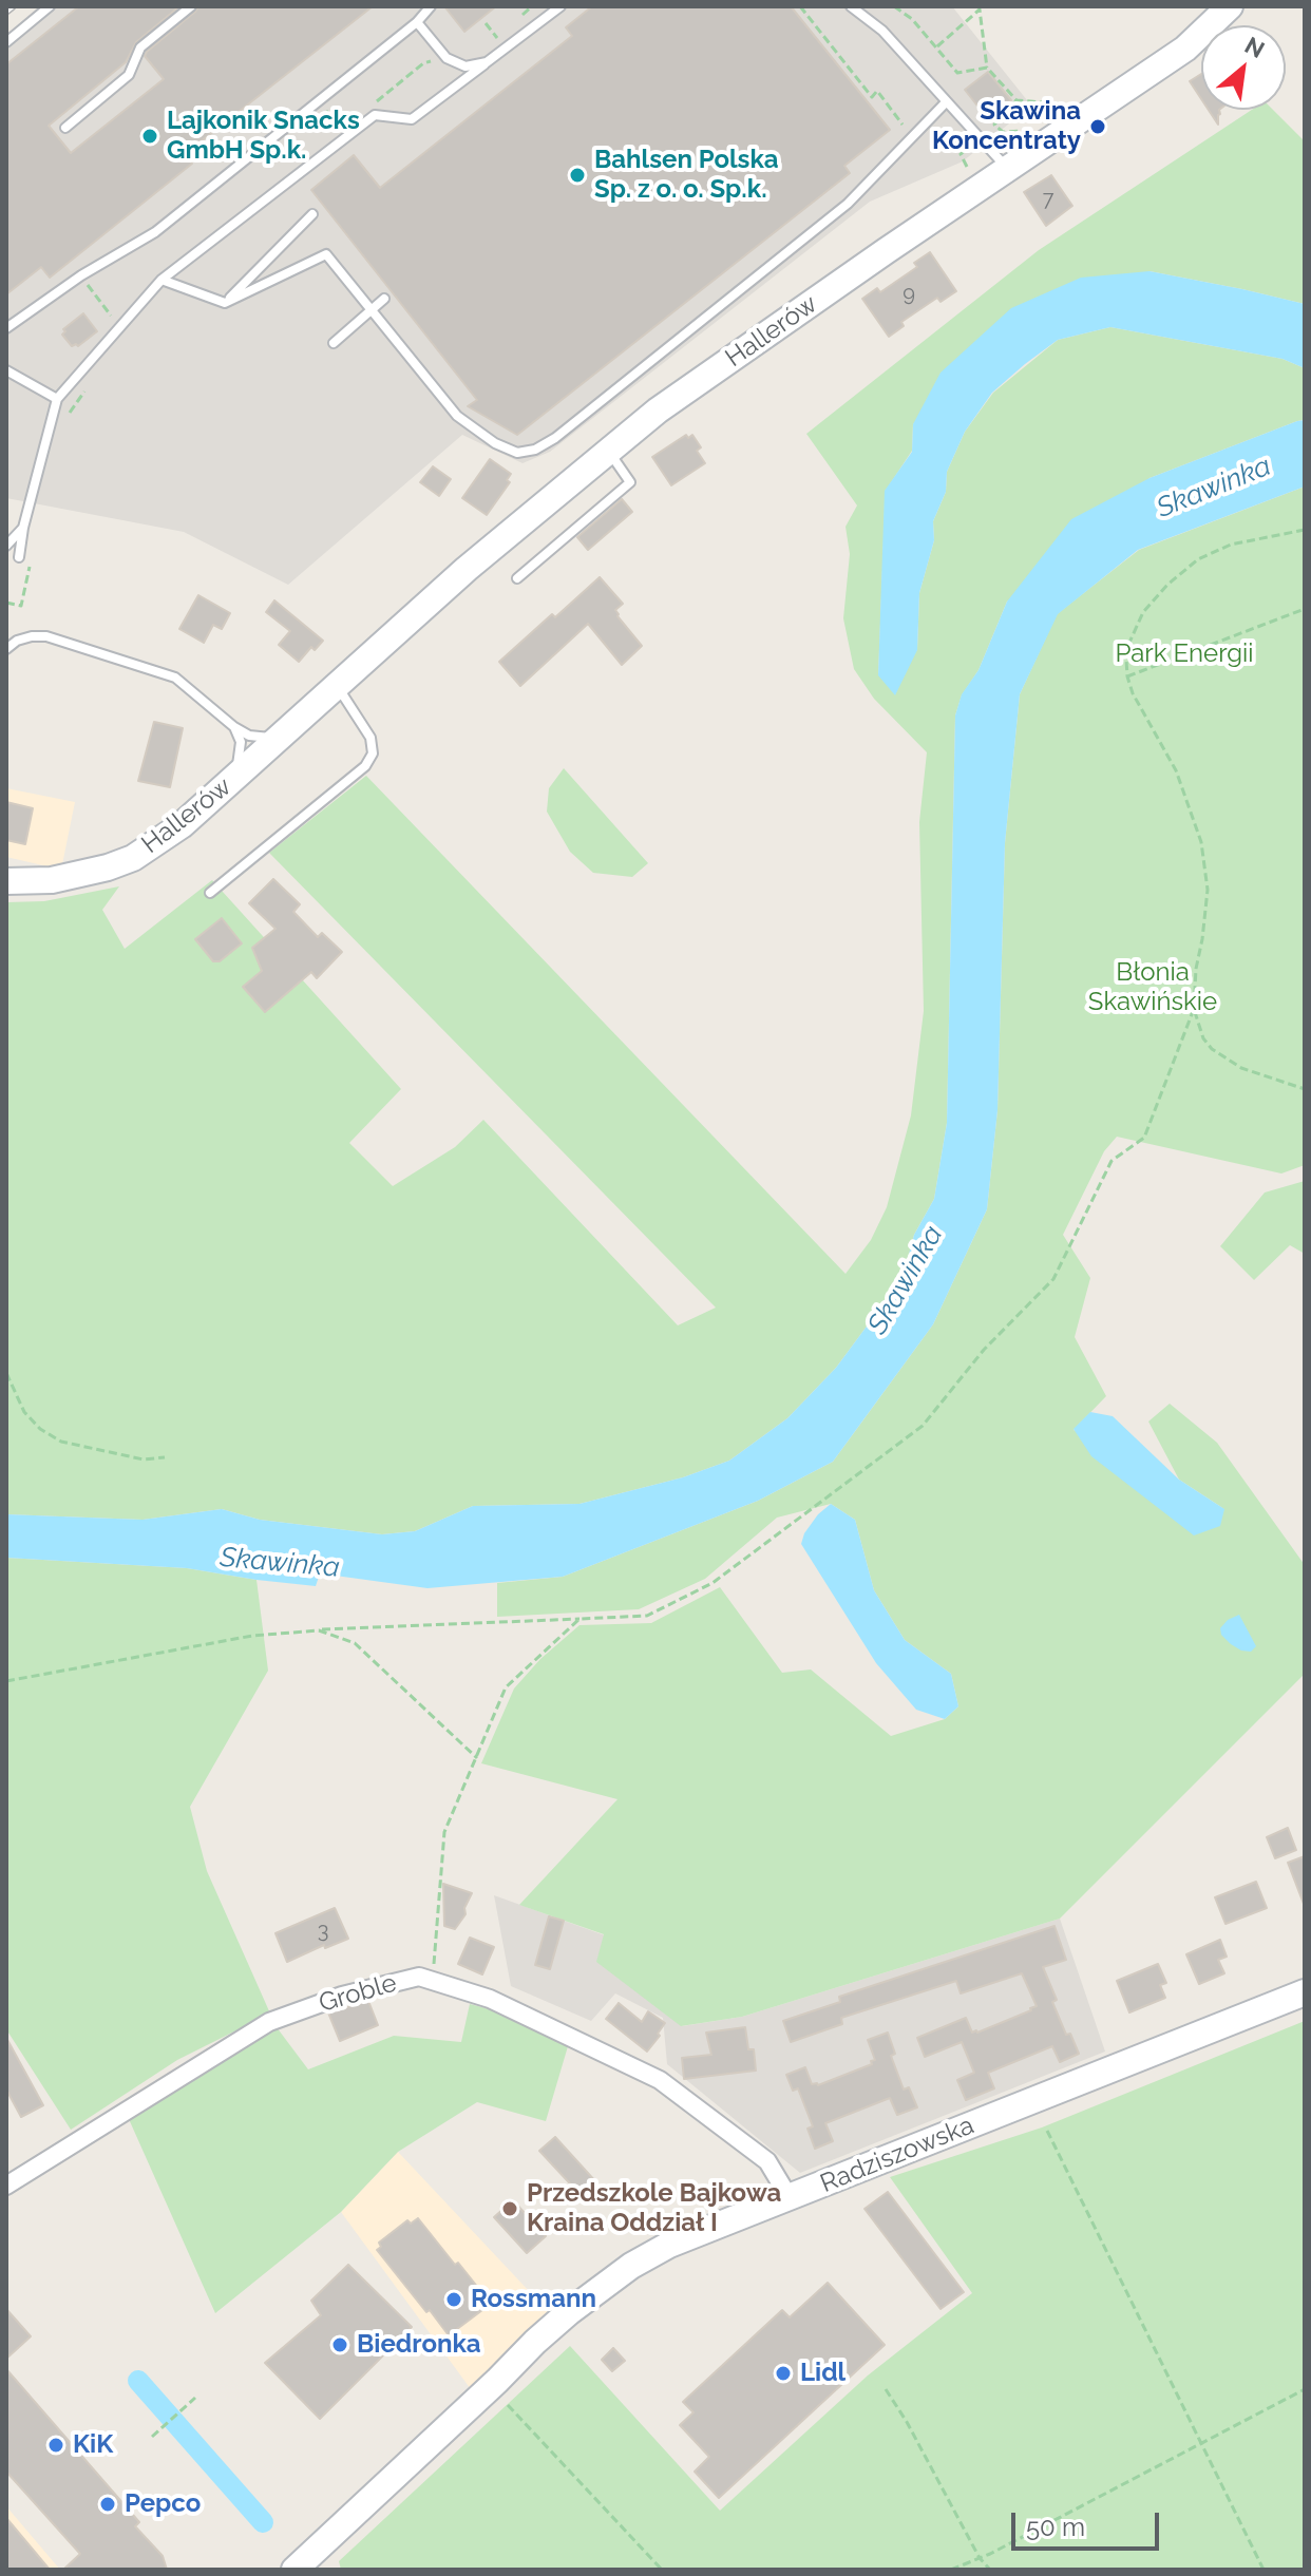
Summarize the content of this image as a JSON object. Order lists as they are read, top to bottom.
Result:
{
  "streets": {
    "street": ["Hallerów", "Groble", "Radziszowska"]
  },
  "crossings": [
    ["Groble", "Radziszowska"]
  ],
  "water": ["Skawinka"],
  "parks": ["Park Energii", "Błonia Skawińskie"],
  "places": [
    "Skawina Koncentraty",
    "Lajkonik Snacks GmbH Sp.k.",
    "Bahlsen Polska Sp. z o. o. Sp.k.",
    "Przedszkole Bajkowa Kraina Oddział I",
    "Rossmann",
    "Biedronka",
    "Lidl",
    "KiK",
    "Pepco"
  ],
  "house_numbers": ["7", "9", "3"],
  "scale_bar": "50 m",
  "north": "top right"
}
